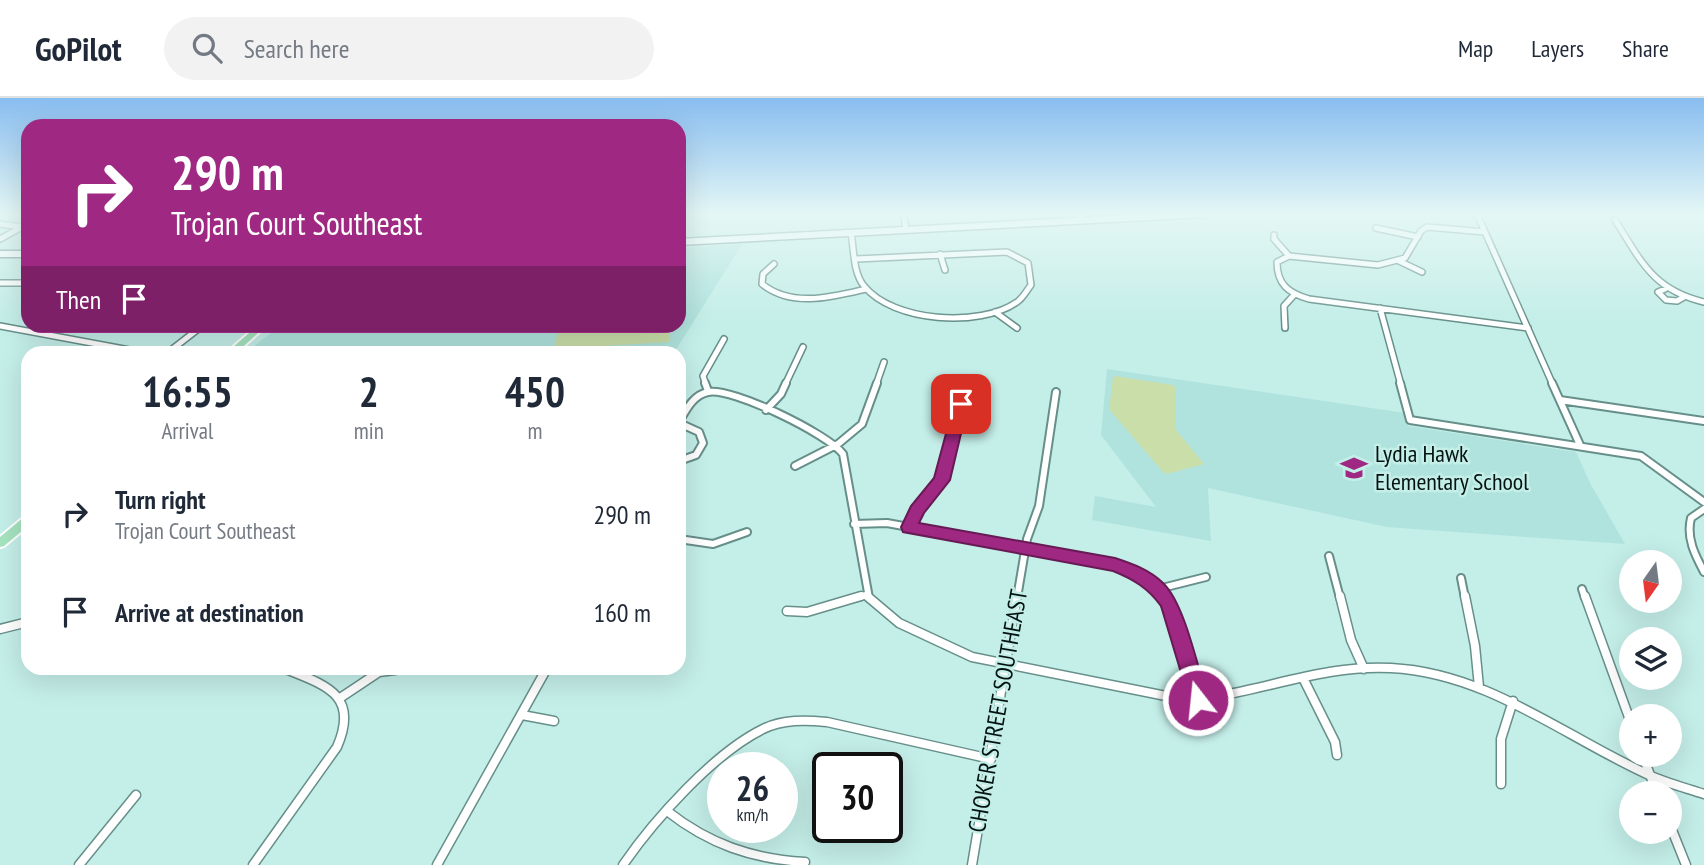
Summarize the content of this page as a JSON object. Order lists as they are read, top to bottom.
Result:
{
  "streets": {
    "street": ["CHOKER STREET SOUTHEAST"]
  },
  "places": {
    "school or university": ["Lydia Hawk Elementary School"]
  },
  "north": "bottom",
  "page": {
    "header": "GoPilot",
    "search": "Search here",
    "nav": ["Map", "Layers", "Share"],
    "turn": ["290 m", "Trojan Court Southeast"],
    "then": "Then",
    "eta": [
      "16:55",
      "Arrival",
      "2",
      "min",
      "450",
      "m"
    ],
    "list": [
      {
        "name": "Turn right",
        "note": "Trojan Court Southeast",
        "value": "290 m"
      },
      {
        "name": "Arrive at destination",
        "value": "160 m"
      }
    ],
    "map_buttons": ["+", "−"],
    "speed": "26 km/h",
    "limit": "30"
  }
}
